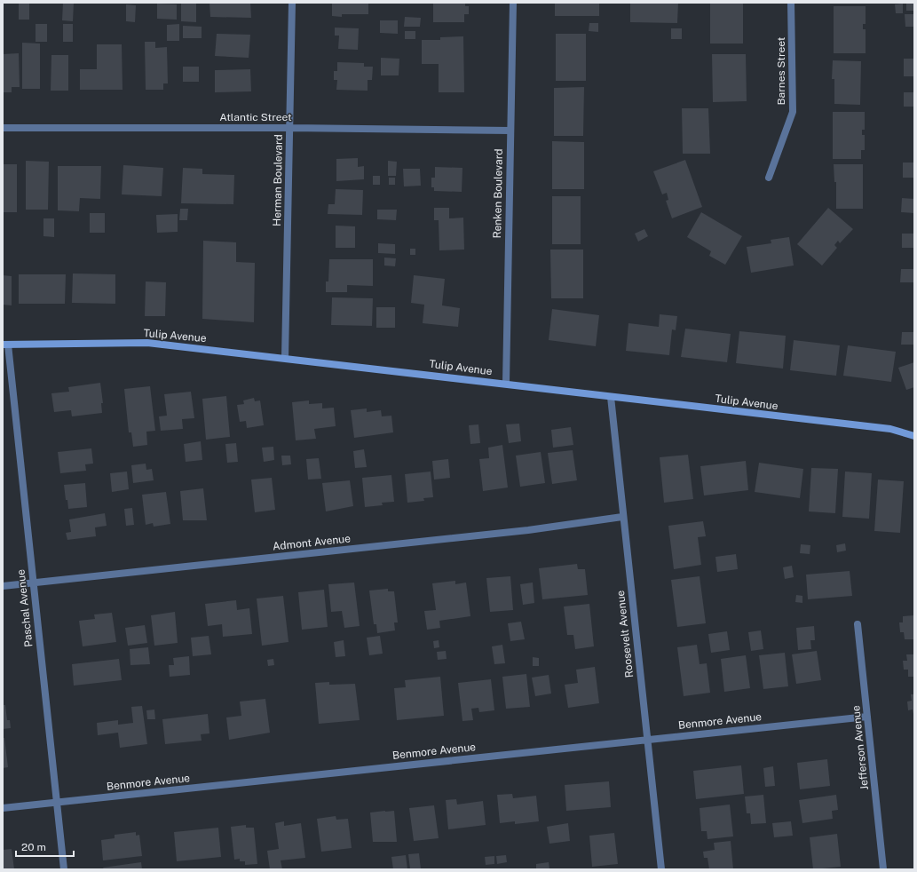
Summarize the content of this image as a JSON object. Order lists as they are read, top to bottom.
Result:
{
  "streets": {
    "main road": ["Tulip Avenue"],
    "street": [
      "Barnes Street",
      "Atlantic Street",
      "Herman Boulevard",
      "Renken Boulevard",
      "Admont Avenue",
      "Paschal Avenue",
      "Roosevelt Avenue",
      "Benmore Avenue",
      "Jefferson Avenue"
    ]
  },
  "crossings": [
    ["Atlantic Street", "Herman Boulevard"],
    ["Atlantic Street", "Renken Boulevard"],
    ["Herman Boulevard", "Tulip Avenue"],
    ["Renken Boulevard", "Tulip Avenue"],
    ["Tulip Avenue", "Paschal Avenue"],
    ["Tulip Avenue", "Roosevelt Avenue"],
    ["Admont Avenue", "Paschal Avenue"],
    ["Admont Avenue", "Roosevelt Avenue"],
    ["Paschal Avenue", "Benmore Avenue"],
    ["Roosevelt Avenue", "Benmore Avenue"],
    ["Benmore Avenue", "Jefferson Avenue"]
  ],
  "scale_bar": "20 m"
}
